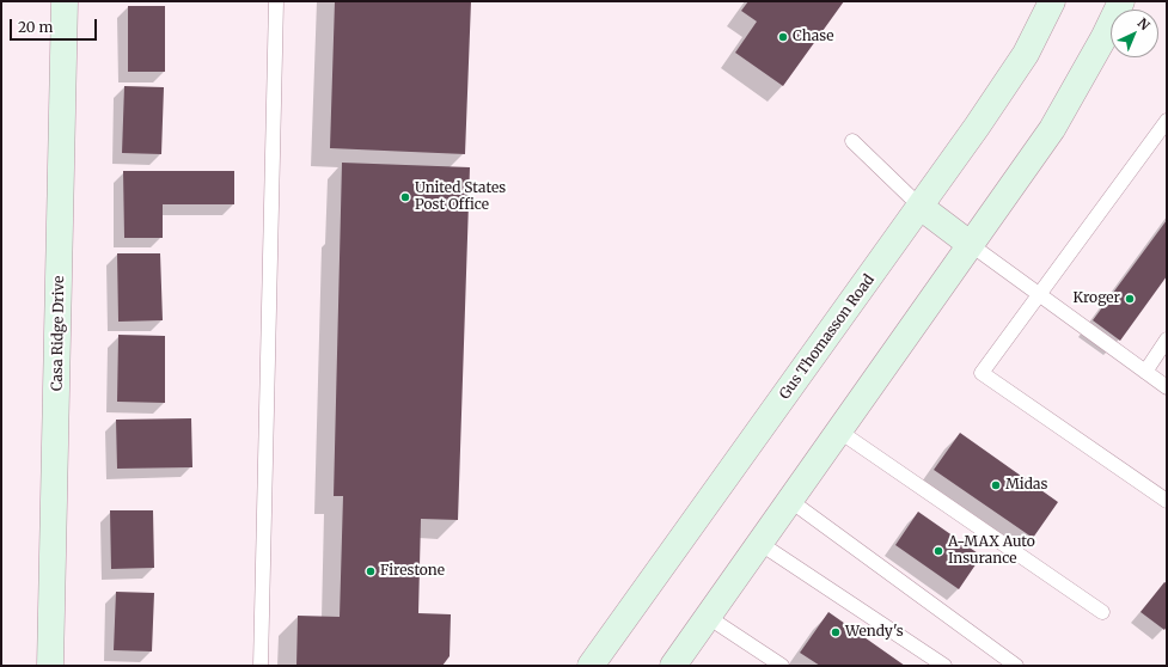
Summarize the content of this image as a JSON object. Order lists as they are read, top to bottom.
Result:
{
  "streets": {
    "main road": ["Casa Ridge Drive", "Gus Thomasson Road"]
  },
  "places": [
    "Chase",
    "United States Post Office",
    "Kroger",
    "Midas",
    "A-MAX Auto Insurance",
    "Firestone",
    "Wendy's"
  ],
  "scale_bar": "20 m",
  "north": "top right"
}
